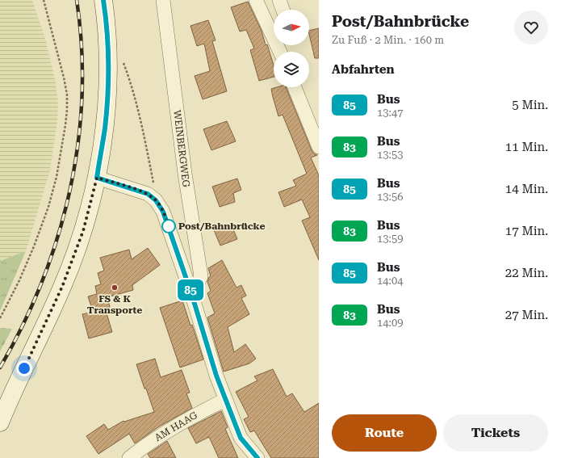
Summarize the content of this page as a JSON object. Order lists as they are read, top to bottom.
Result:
{
  "streets": {
    "street": ["WEINBERGWEG", "AM HAAG"]
  },
  "places": ["Post/Bahnbrücke", "FS & K Transporte"],
  "lines": ["bus line 85"],
  "north": "right",
  "page": {
    "on_map": "85",
    "heading": [
      ["Post/Bahnbrücke", "Zu Fuß · 2 Min. · 160 m"],
      "Abfahrten"
    ],
    "list": [
      {
        "mark": "85",
        "name": "Bus",
        "note": "13:47",
        "value": "5 Min."
      },
      {
        "mark": "83",
        "name": "Bus",
        "note": "13:53",
        "value": "11 Min."
      },
      {
        "mark": "85",
        "name": "Bus",
        "note": "13:56",
        "value": "14 Min."
      },
      {
        "mark": "83",
        "name": "Bus",
        "note": "13:59",
        "value": "17 Min."
      },
      {
        "mark": "85",
        "name": "Bus",
        "note": "14:04",
        "value": "22 Min."
      },
      {
        "mark": "83",
        "name": "Bus",
        "note": "14:09",
        "value": "27 Min."
      }
    ],
    "buttons": ["Route", "Tickets"]
  }
}
